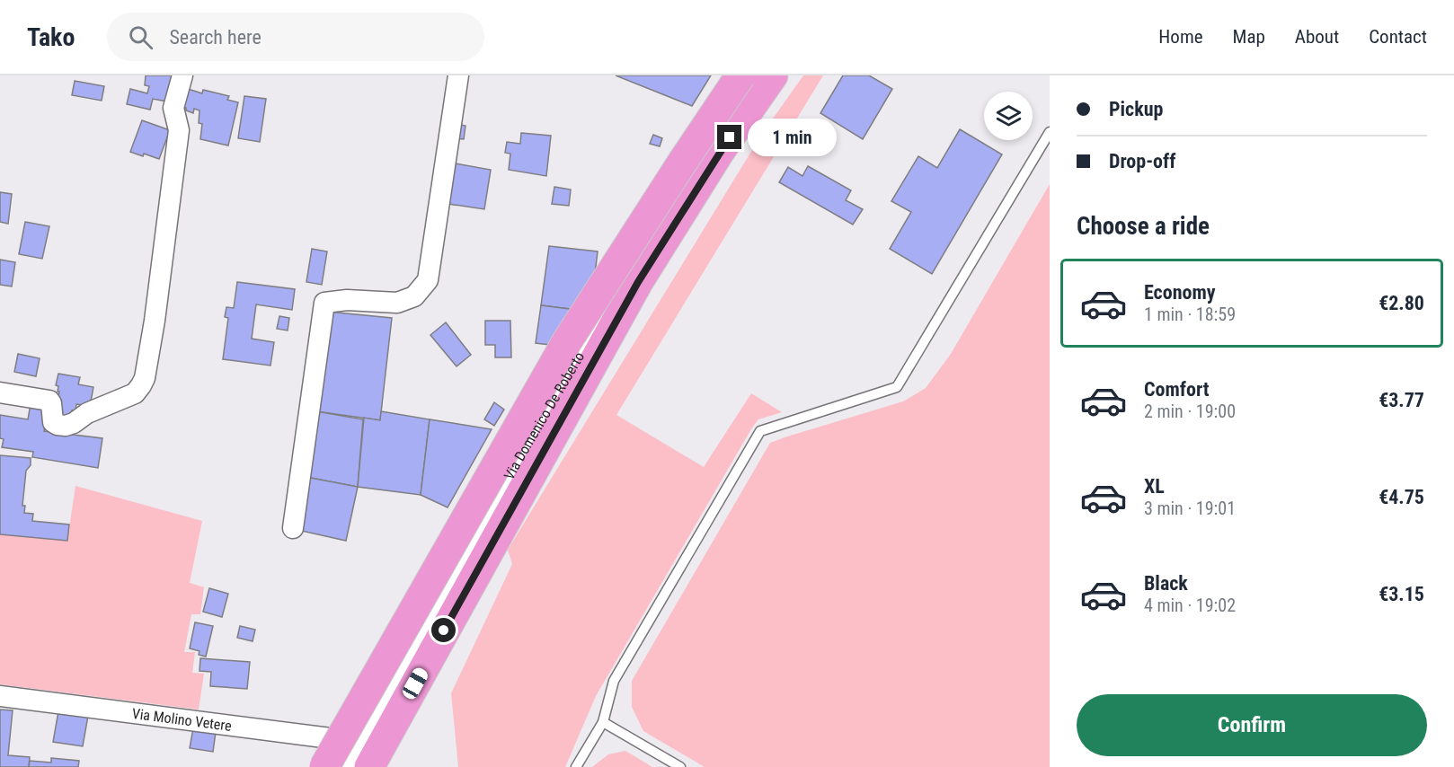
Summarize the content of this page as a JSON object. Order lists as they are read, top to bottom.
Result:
{
  "streets": {
    "street": ["Via Domenico De Roberto", "Via Molino Vetere"]
  },
  "crossings": [
    ["Via Domenico De Roberto", "Via Molino Vetere"]
  ],
  "page": {
    "header": "Tako",
    "search": "Search here",
    "nav": [
      "Home",
      "Map",
      "About",
      "Contact"
    ],
    "banner": ["Pickup", "Drop-off"],
    "bubble": "1 min",
    "heading": "Choose a ride",
    "list": [
      {
        "name": "Economy",
        "note": "1 min · 18:59",
        "value": "€2.80"
      },
      {
        "name": "Comfort",
        "note": "2 min · 19:00",
        "value": "€3.77"
      },
      {
        "name": "XL",
        "note": "3 min · 19:01",
        "value": "€4.75"
      },
      {
        "name": "Black",
        "note": "4 min · 19:02",
        "value": "€3.15"
      }
    ],
    "buttons": "Confirm"
  }
}
